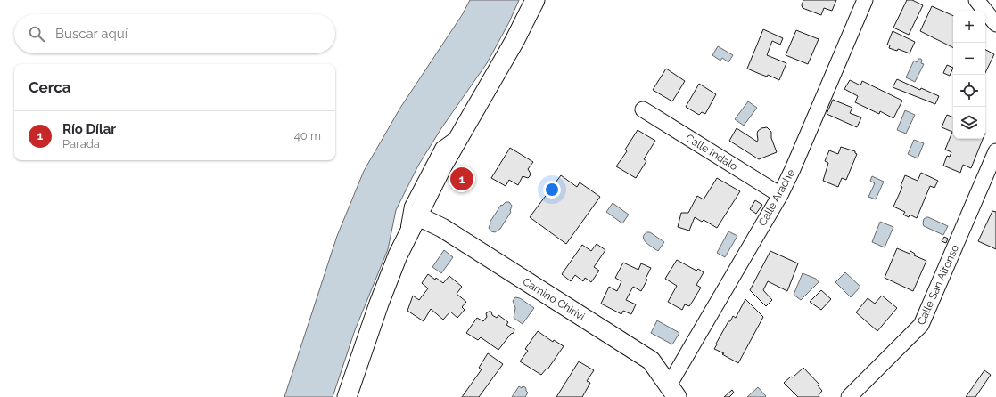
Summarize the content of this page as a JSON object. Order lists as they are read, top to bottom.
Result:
{
  "streets": {
    "street": [
      "Calle Indalo",
      "Calle Arache",
      "Calle San Alfonso",
      "Camino Chirivi"
    ]
  },
  "crossings": [
    ["Calle Indalo", "Calle Arache"],
    ["Calle Arache", "Camino Chirivi"]
  ],
  "page": {
    "map_buttons": ["+", "−"],
    "search": "Buscar aquí",
    "heading": "Cerca",
    "list": [
      {
        "mark": "1",
        "name": "Río Dílar",
        "note": "Parada",
        "value": "40 m"
      }
    ],
    "pins": "1"
  }
}
